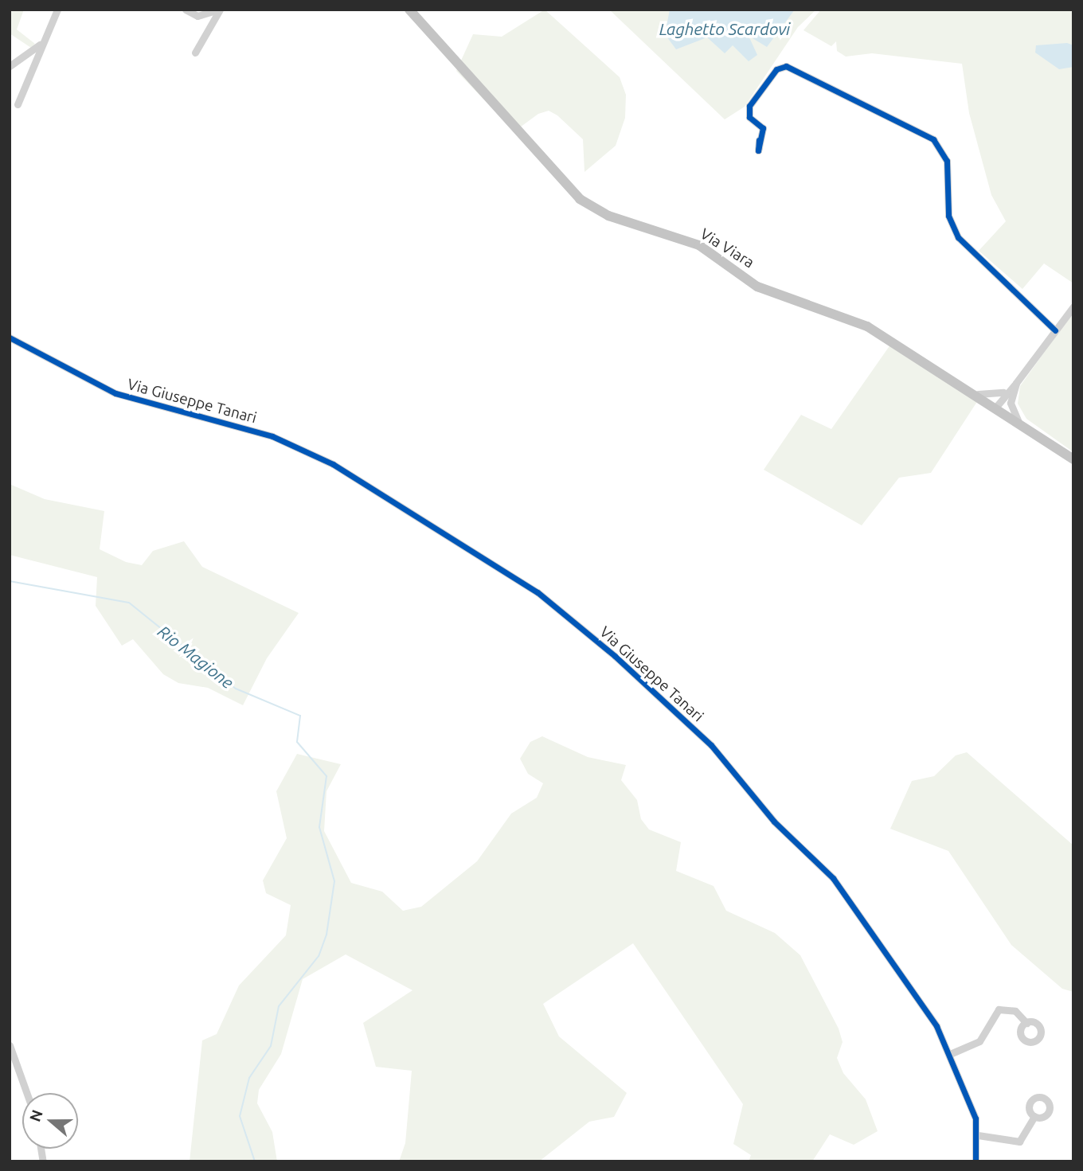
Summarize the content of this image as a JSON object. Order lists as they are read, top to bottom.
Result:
{
  "streets": {
    "main road": ["Via Viara"],
    "street": ["Via Giuseppe Tanari"]
  },
  "water": ["Laghetto Scardovi", "Rio Magione"],
  "north": "left"
}
